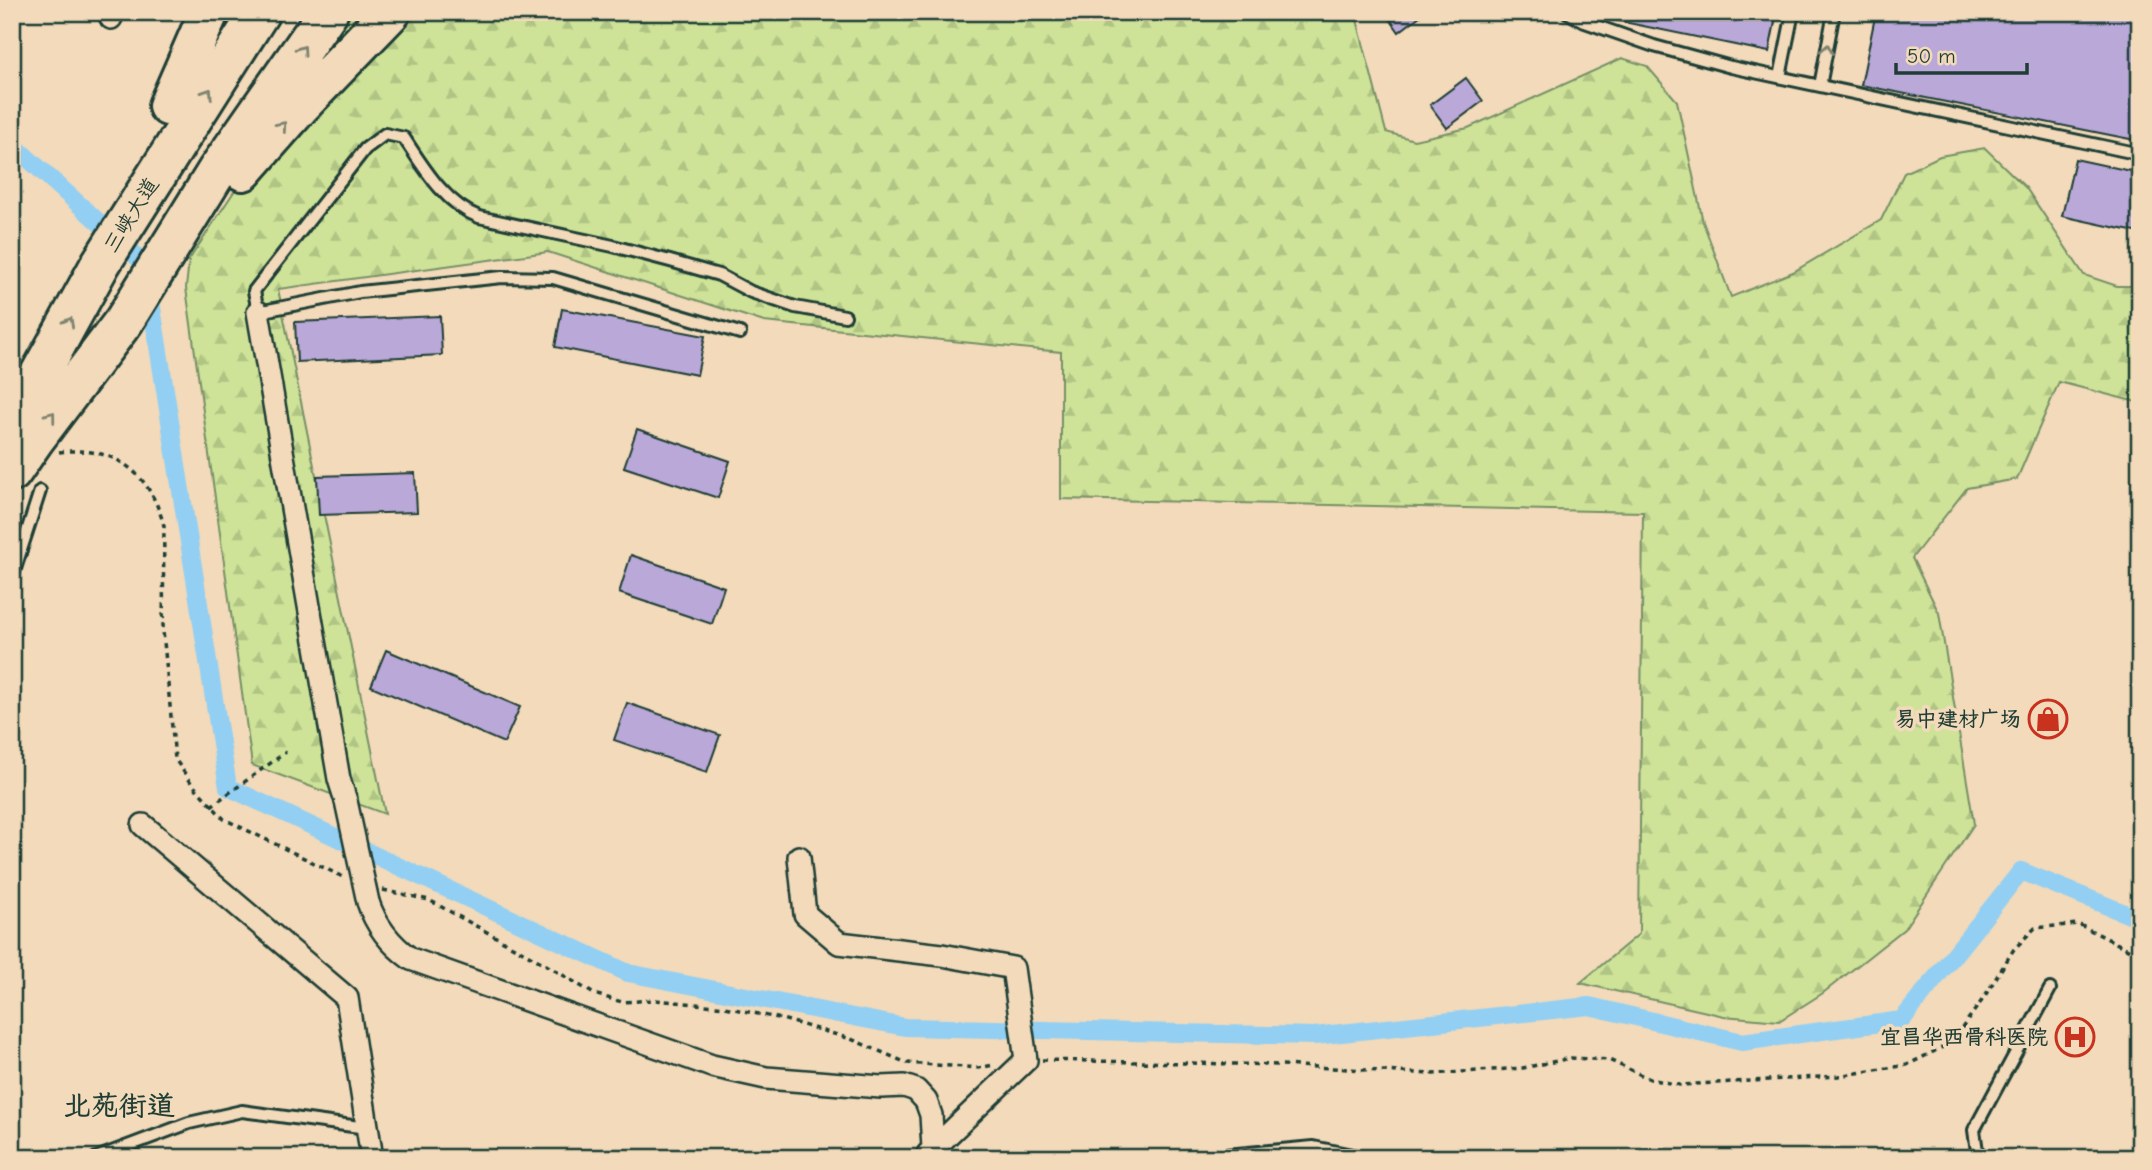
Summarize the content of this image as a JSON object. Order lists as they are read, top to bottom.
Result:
{
  "streets": {
    "highway": ["三峡大道"]
  },
  "districts": ["北苑街道"],
  "places": {
    "shop": ["易中建材广场"],
    "hospital": ["宜昌华西骨科医院"]
  },
  "scale_bar": "50 m"
}
